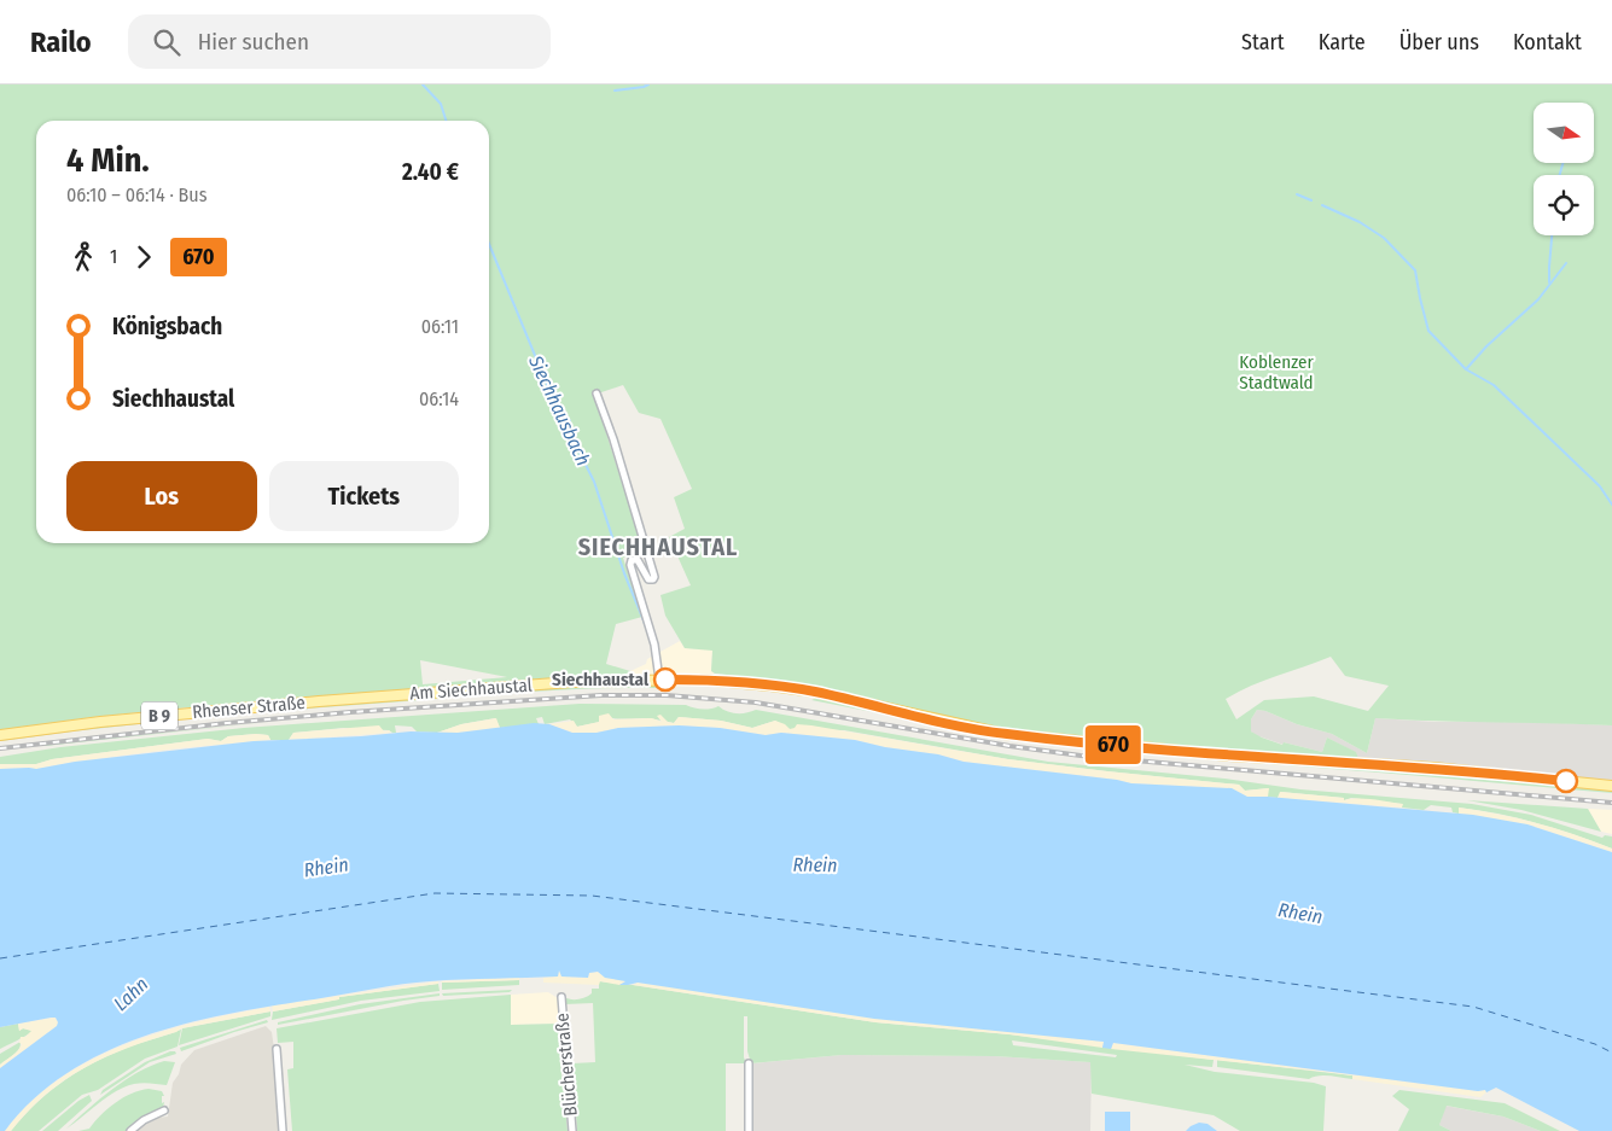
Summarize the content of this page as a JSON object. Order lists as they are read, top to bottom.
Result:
{
  "streets": {
    "main road": ["Am Siechhaustal", "Rhenser Straße", "B 9"],
    "street": ["Blücherstraße"]
  },
  "crossings": [
    ["Am Siechhaustal", "Rhenser Straße"]
  ],
  "districts": ["SIECHHAUSTAL"],
  "water": ["Siechhausbach", "Rhein", "Lahn"],
  "parks": ["Koblenzer Stadtwald"],
  "places": ["Siechhaustal"],
  "lines": ["bus line 670"],
  "north": "right",
  "page": {
    "header": "Railo",
    "search": "Hier suchen",
    "nav": [
      "Start",
      "Karte",
      "Über uns",
      "Kontakt"
    ],
    "on_map": "670",
    "heading": ["4 Min.", "06:10 – 06:14 · Bus", "2.40 €"],
    "legs": ["1", "670"],
    "list": [
      {
        "name": "Königsbach",
        "value": "06:11"
      },
      {
        "name": "Siechhaustal",
        "value": "06:14"
      }
    ],
    "buttons": ["Los", "Tickets"]
  }
}
